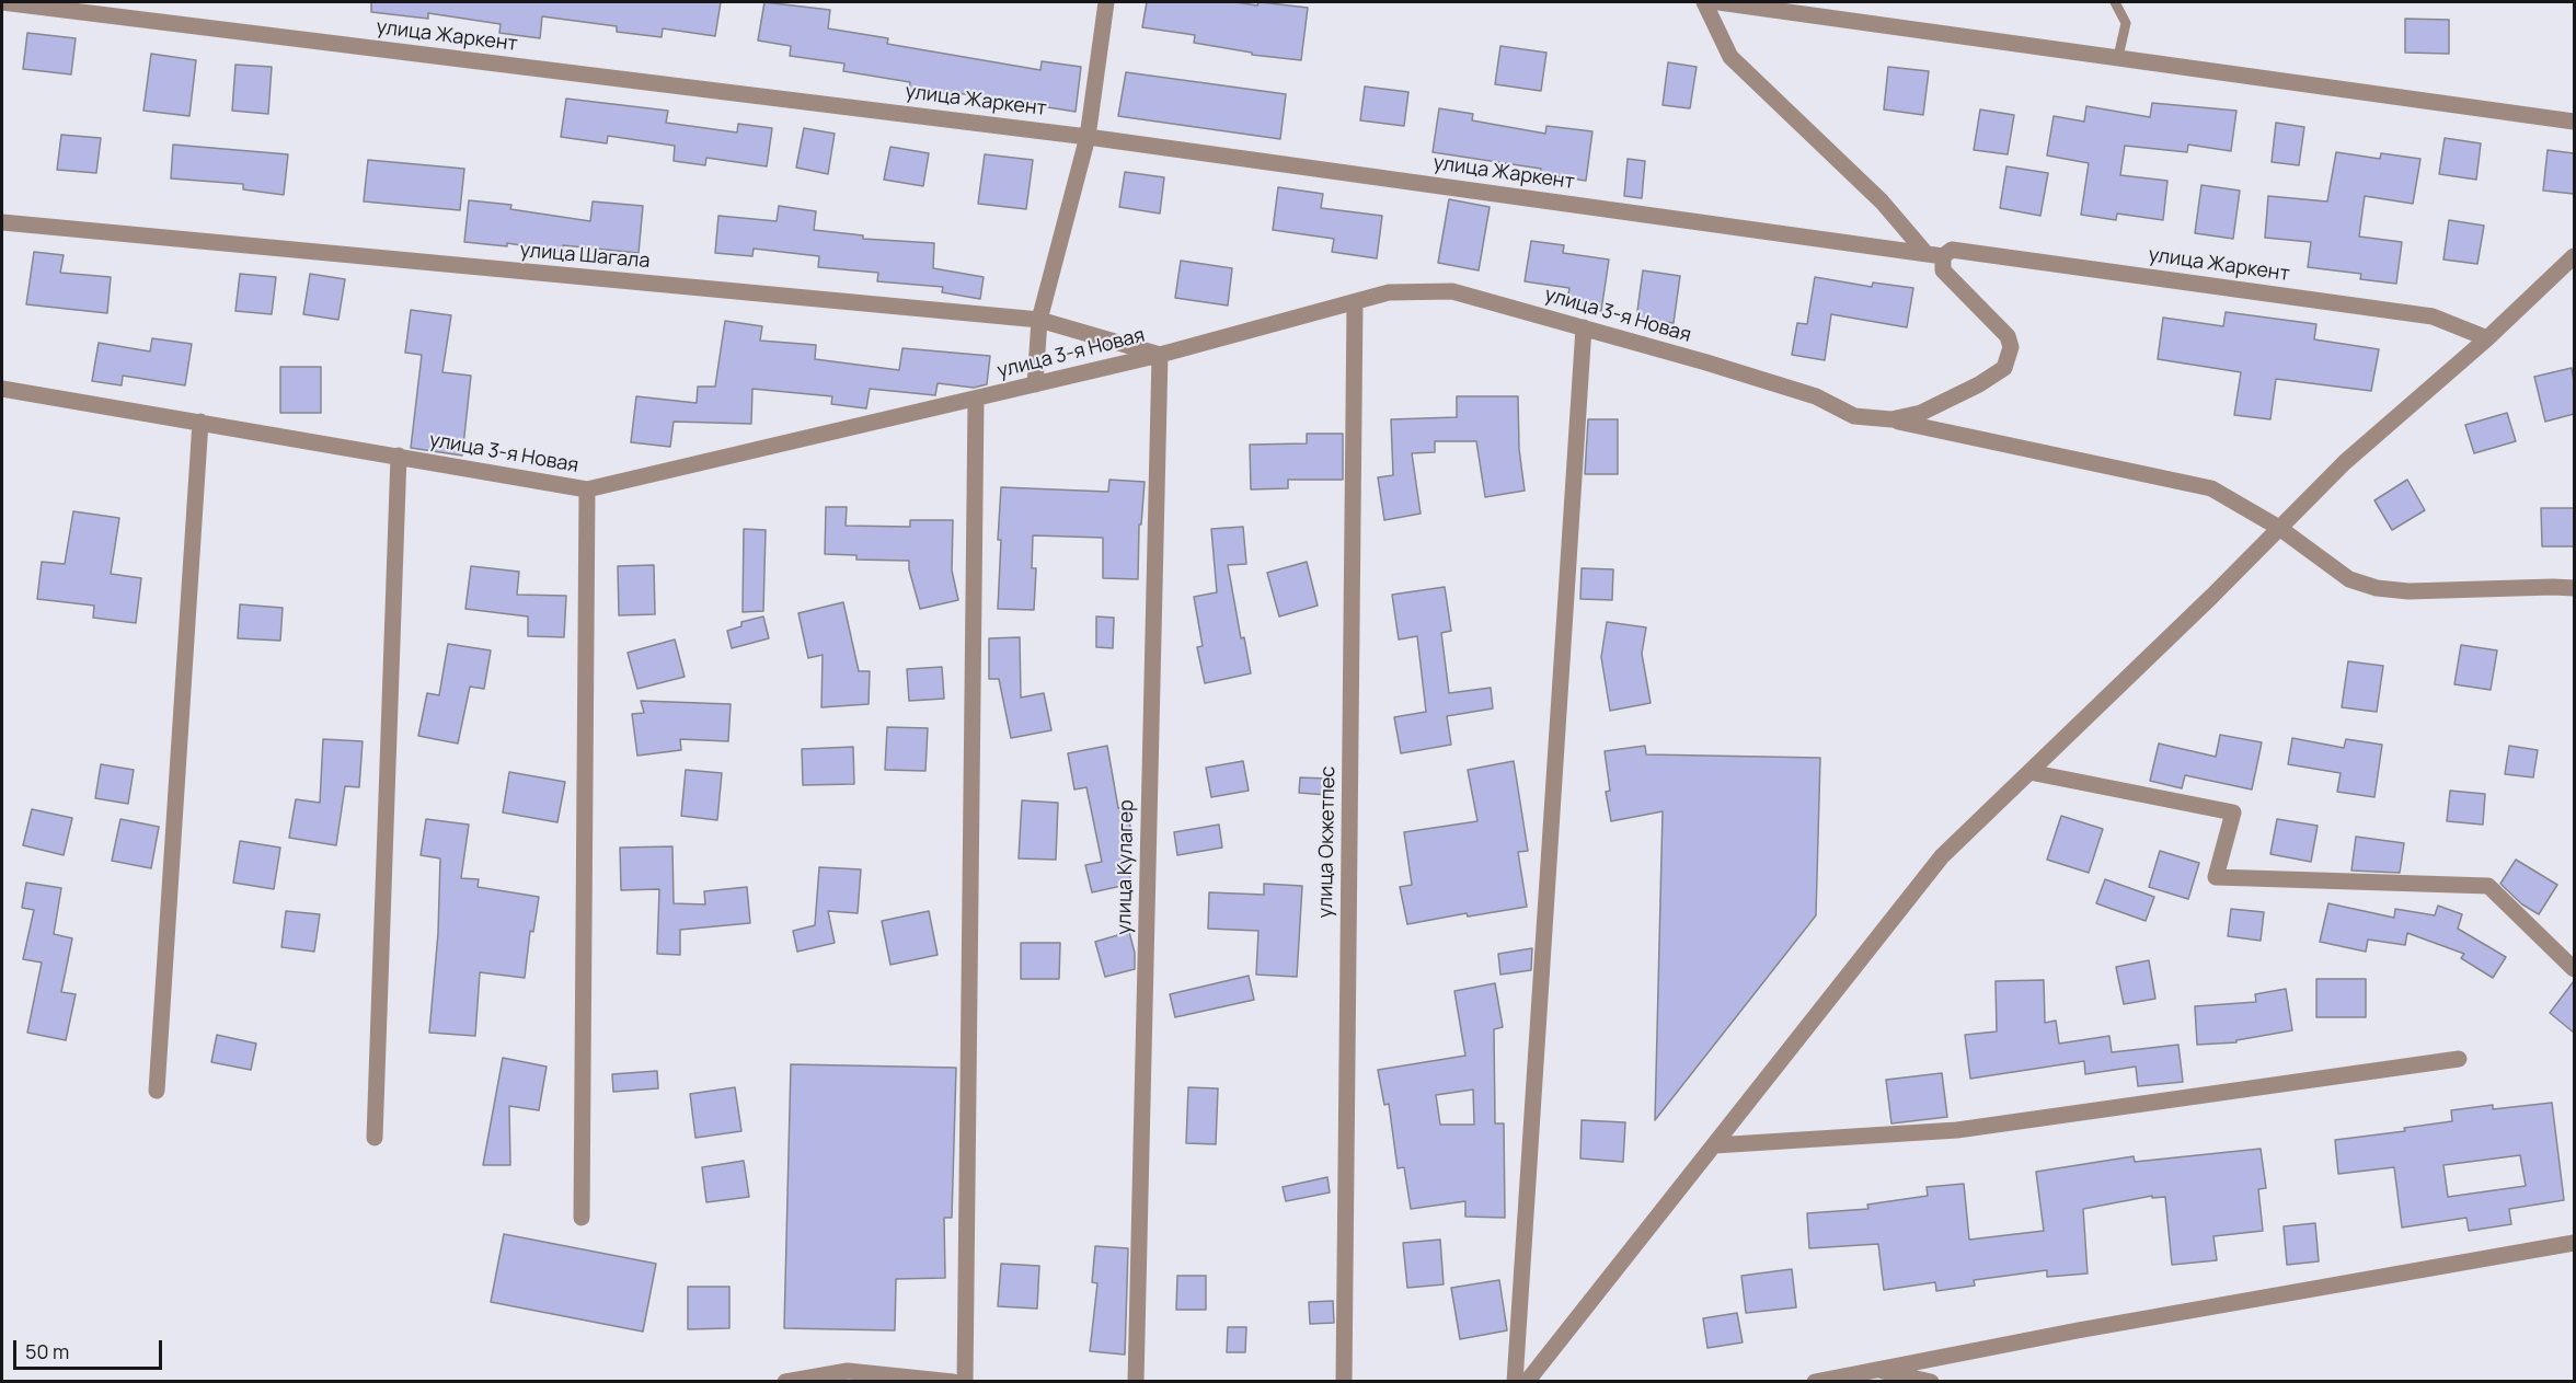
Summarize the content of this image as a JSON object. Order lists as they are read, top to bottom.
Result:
{
  "streets": {
    "street": [
      "улица Жаркент",
      "улица Шагала",
      "улица 3-я Новая",
      "улица Окжетпес",
      "улица Кулагер"
    ]
  },
  "crossings": [
    ["улица Жаркент", "улица 3-я Новая"],
    ["улица Шагала", "улица 3-я Новая"],
    ["улица Шагала", "улица Кулагер"],
    ["улица 3-я Новая", "улица Окжетпес"],
    ["улица 3-я Новая", "улица Кулагер"]
  ],
  "scale_bar": "50 m"
}
